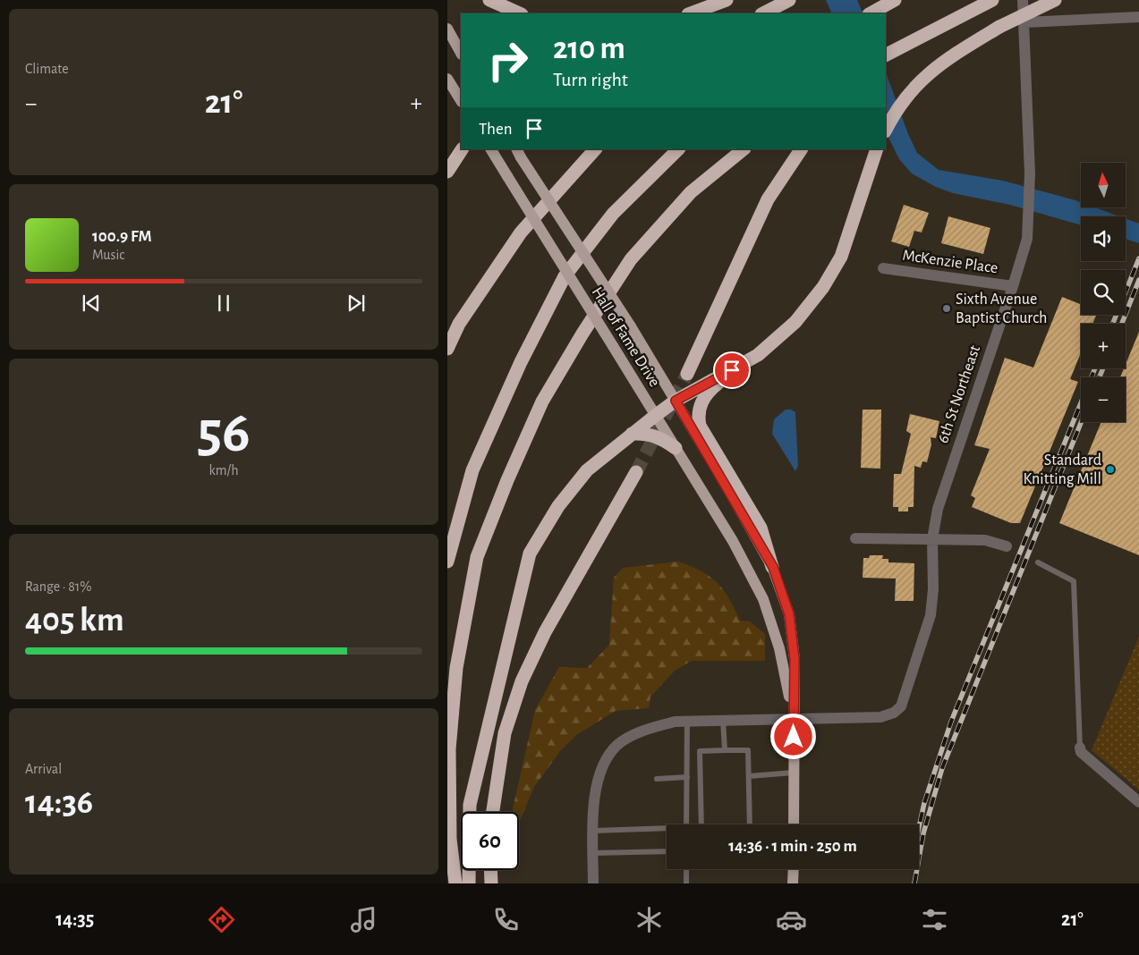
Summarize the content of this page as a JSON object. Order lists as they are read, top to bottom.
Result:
{
  "streets": {
    "main road": ["Hall of Fame Drive"],
    "street": ["McKenzie Place", "6th St Northeast"]
  },
  "crossings": [
    ["McKenzie Place", "6th St Northeast"],
    ["Hall of Fame Drive", "6th St Northeast"]
  ],
  "places": ["Sixth Avenue Baptist Church", "Standard Knitting Mill"],
  "north": "top",
  "page": {
    "tile": [
      "Climate",
      ["56", "km/h"],
      ["Range · 81%", "405 km"],
      ["Arrival", "14:36"]
    ],
    "turn": ["210 m", "Turn right"],
    "heat": ["−", "21°", "+"],
    "then": "Then",
    "map_buttons": ["+", "−"],
    "song": ["100.9 FM", "Music"],
    "limit": "60",
    "trip": "14:36 · 1 min · 250 m",
    "tabs": ["14:35", "21°"]
  }
}
